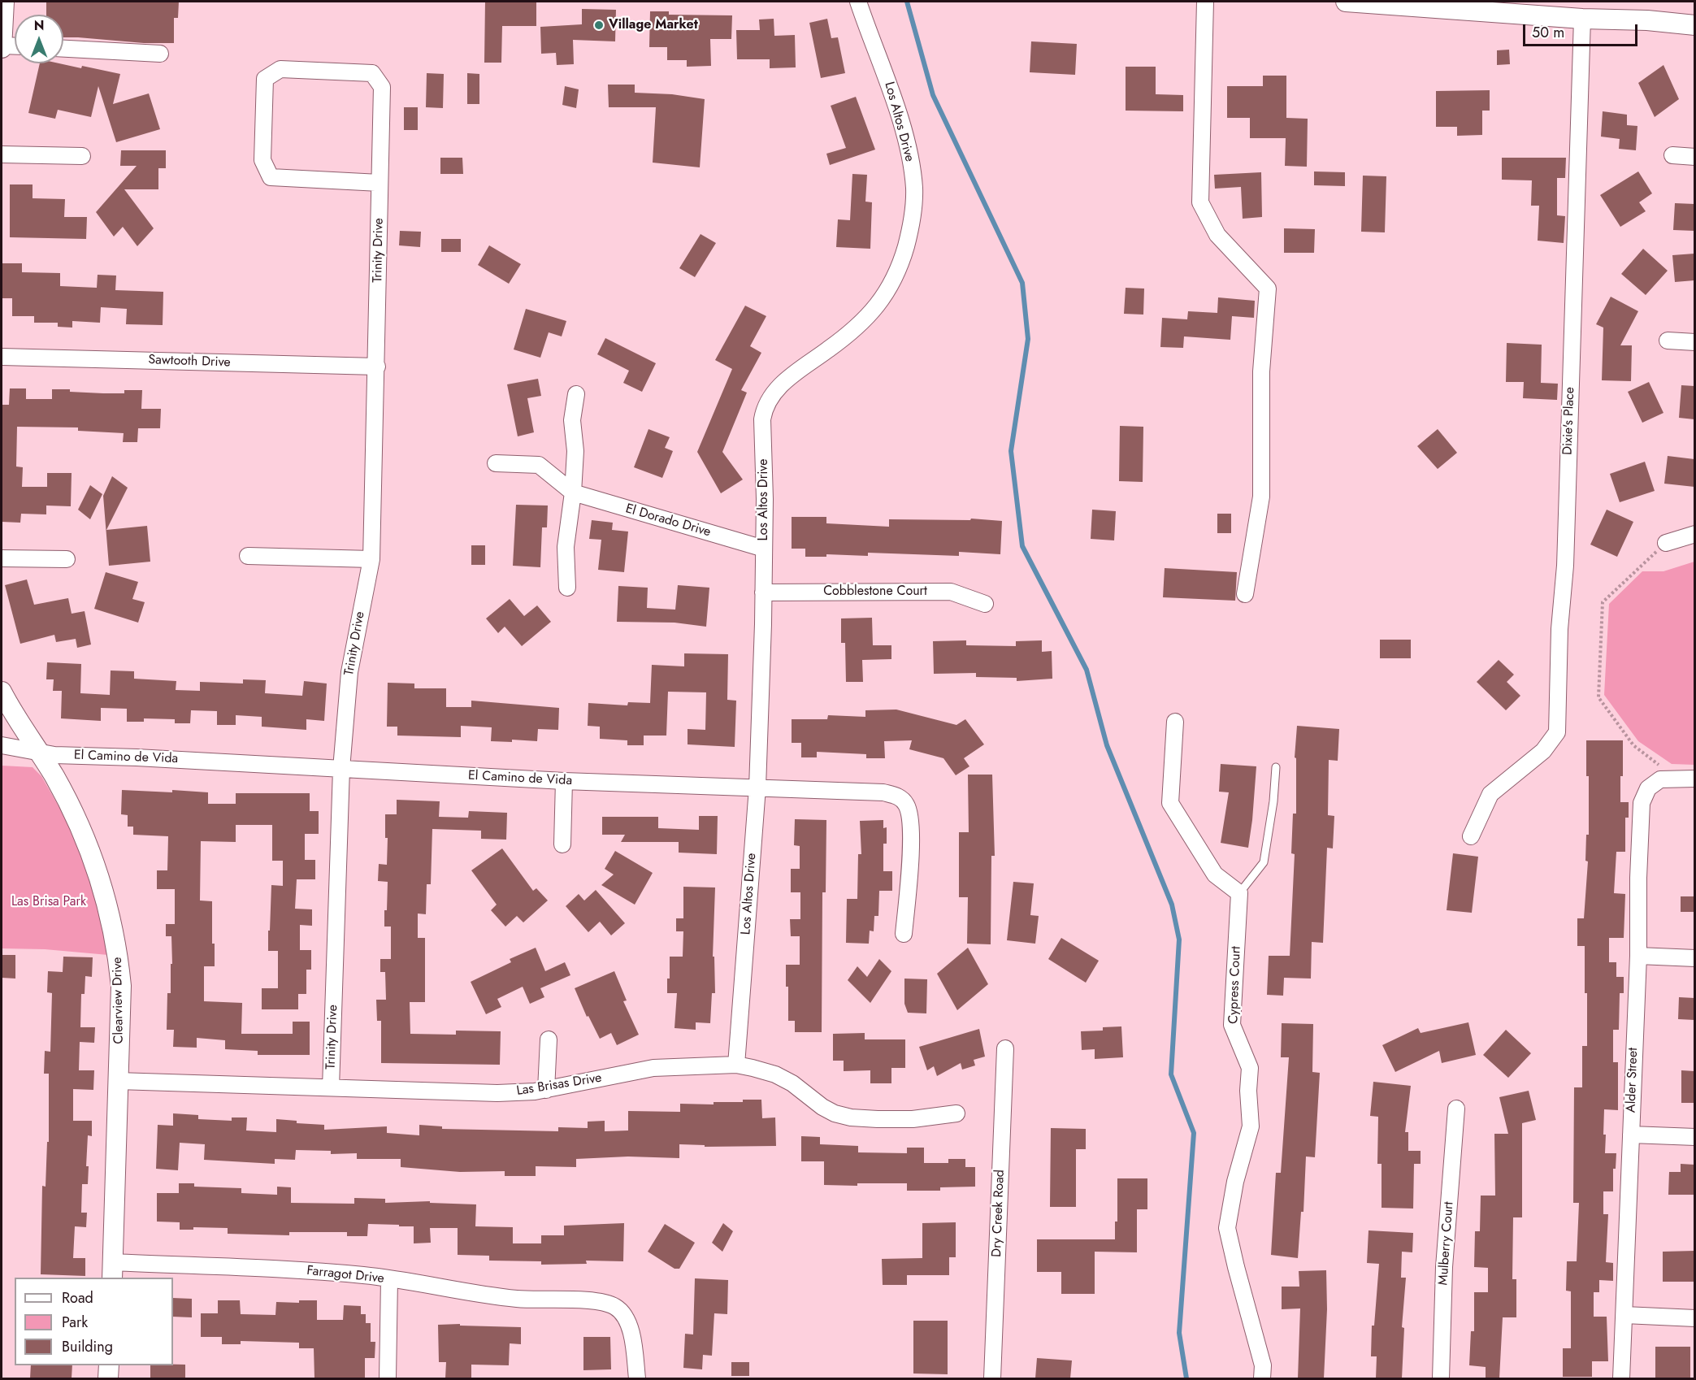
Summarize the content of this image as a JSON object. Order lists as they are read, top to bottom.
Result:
{
  "streets": {
    "street": [
      "Los Altos Drive",
      "Trinity Drive",
      "Sawtooth Drive",
      "Dixie's Place",
      "El Dorado Drive",
      "Cobblestone Court",
      "El Camino de Vida",
      "Cypress Court",
      "Clearview Drive",
      "Alder Street",
      "Las Brisas Drive",
      "Dry Creek Road",
      "Mulberry Court",
      "Farragot Drive"
    ]
  },
  "crossings": [
    ["Los Altos Drive", "El Dorado Drive"],
    ["Los Altos Drive", "Cobblestone Court"],
    ["Los Altos Drive", "El Camino de Vida"],
    ["Los Altos Drive", "Las Brisas Drive"],
    ["Trinity Drive", "Sawtooth Drive"],
    ["Trinity Drive", "El Camino de Vida"],
    ["Trinity Drive", "Las Brisas Drive"],
    ["El Camino de Vida", "Clearview Drive"],
    ["Clearview Drive", "Las Brisas Drive"],
    ["Clearview Drive", "Farragot Drive"]
  ],
  "parks": ["Las Brisa Park"],
  "places": ["Village Market"],
  "legend": ["Road", "Park", "Building"],
  "scale_bar": "50 m",
  "north": "top"
}
